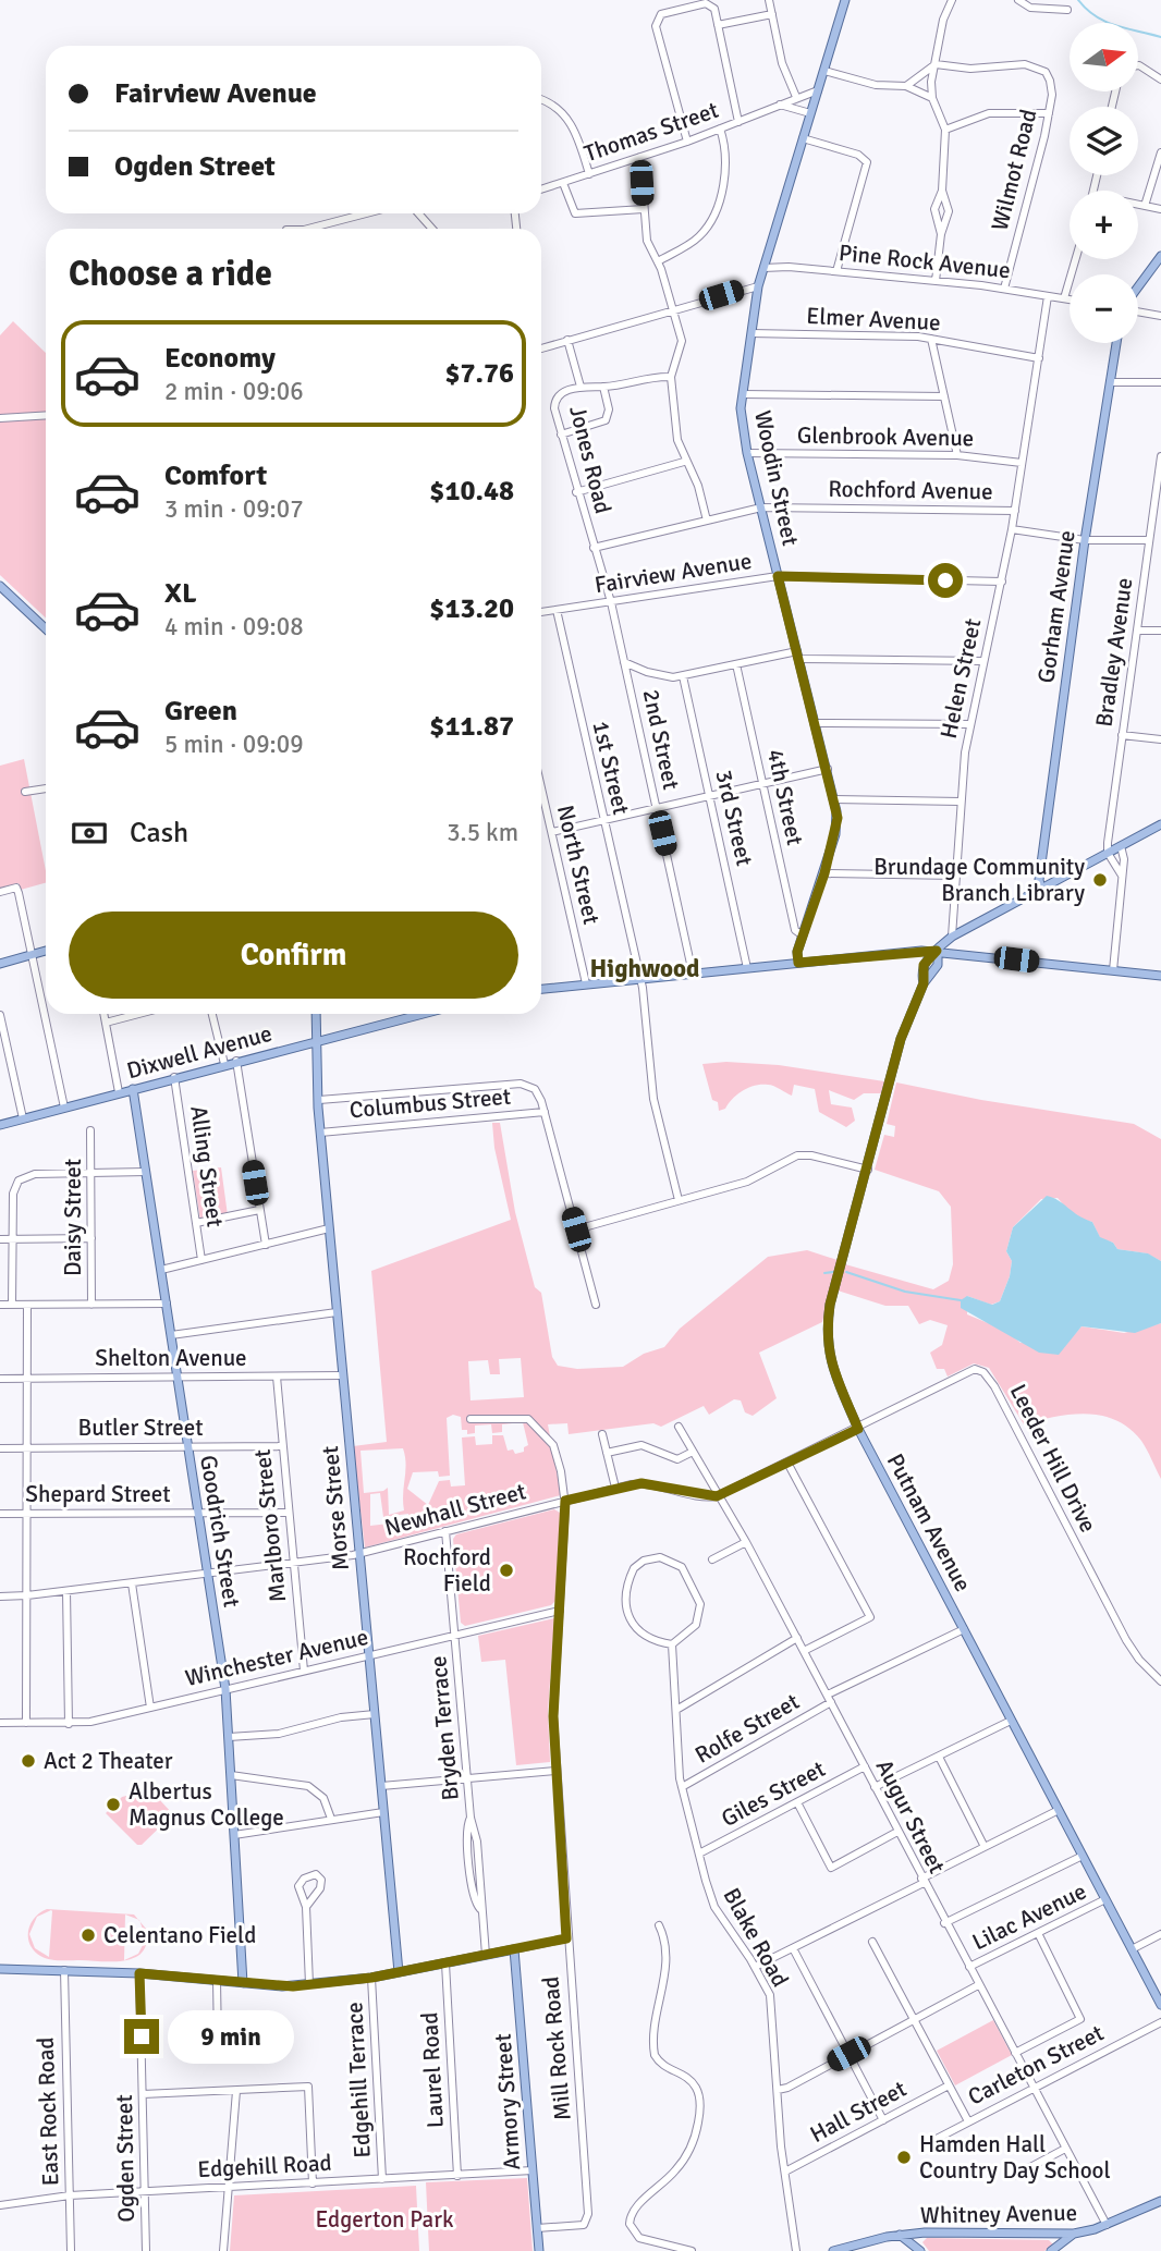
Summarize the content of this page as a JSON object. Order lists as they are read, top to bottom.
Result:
{
  "streets": {
    "main road": [
      "Woodin Street",
      "Gorham Avenue",
      "Dixwell Avenue",
      "Morse Street",
      "Putnam Avenue",
      "Goodrich Street",
      "Armory Street",
      "Whitney Avenue"
    ],
    "street": [
      "Thomas Street",
      "Wilmot Road",
      "Pine Rock Avenue",
      "Elmer Avenue",
      "Glenbrook Avenue",
      "Jones Road",
      "Rochford Avenue",
      "Fairview Avenue",
      "Bradley Avenue",
      "Helen Street",
      "2nd Street",
      "1st Street",
      "4th Street",
      "3rd Street",
      "North Street",
      "Columbus Street",
      "Alling Street",
      "Daisy Street",
      "Shelton Avenue",
      "Butler Street",
      "Leeder Hill Drive",
      "Shepard Street",
      "Newhall Street",
      "Marlboro Street",
      "Winchester Avenue",
      "Bryden Terrace",
      "Rolfe Street",
      "Giles Street",
      "Augur Street",
      "Lilac Avenue",
      "Blake Road",
      "Mill Rock Road",
      "Carleton Street",
      "Laurel Road",
      "Edgehill Terrace",
      "East Rock Road",
      "Hall Street",
      "Ogden Street",
      "Edgehill Road"
    ]
  },
  "crossings": [
    ["Thomas Street", "Woodin Street"],
    ["Wilmot Road", "Pine Rock Avenue"],
    ["Pine Rock Avenue", "Woodin Street"],
    ["Pine Rock Avenue", "Helen Street"],
    ["Elmer Avenue", "Woodin Street"],
    ["Elmer Avenue", "Helen Street"],
    ["Glenbrook Avenue", "Woodin Street"],
    ["Glenbrook Avenue", "Helen Street"],
    ["Jones Road", "Rochford Avenue"],
    ["Jones Road", "Fairview Avenue"],
    ["Jones Road", "2nd Street"],
    ["Woodin Street", "Rochford Avenue"],
    ["Woodin Street", "Fairview Avenue"],
    ["Woodin Street", "4th Street"],
    ["Rochford Avenue", "Helen Street"],
    ["Fairview Avenue", "Helen Street"],
    ["Fairview Avenue", "2nd Street"],
    ["Fairview Avenue", "1st Street"],
    ["Dixwell Avenue", "Alling Street"],
    ["Dixwell Avenue", "Morse Street"],
    ["Dixwell Avenue", "Goodrich Street"],
    ["Columbus Street", "Morse Street"],
    ["Shelton Avenue", "Morse Street"],
    ["Shelton Avenue", "Marlboro Street"],
    ["Shelton Avenue", "Goodrich Street"],
    ["Butler Street", "Marlboro Street"],
    ["Butler Street", "Goodrich Street"],
    ["Leeder Hill Drive", "Putnam Avenue"],
    ["Shepard Street", "Marlboro Street"],
    ["Shepard Street", "Goodrich Street"],
    ["Morse Street", "Newhall Street"],
    ["Morse Street", "Winchester Avenue"],
    ["Newhall Street", "Marlboro Street"],
    ["Newhall Street", "Goodrich Street"],
    ["Newhall Street", "Bryden Terrace"],
    ["Newhall Street", "Augur Street"],
    ["Newhall Street", "Mill Rock Road"],
    ["Putnam Avenue", "Rolfe Street"],
    ["Putnam Avenue", "Lilac Avenue"],
    ["Marlboro Street", "Winchester Avenue"],
    ["Goodrich Street", "Winchester Avenue"],
    ["Winchester Avenue", "Bryden Terrace"],
    ["Winchester Avenue", "Mill Rock Road"],
    ["Rolfe Street", "Augur Street"],
    ["Rolfe Street", "Blake Road"],
    ["Giles Street", "Augur Street"],
    ["Giles Street", "Blake Road"],
    ["Augur Street", "Lilac Avenue"],
    ["Augur Street", "Carleton Street"],
    ["Augur Street", "Whitney Avenue"],
    ["Blake Road", "Hall Street"],
    ["Mill Rock Road", "Armory Street"],
    ["Laurel Road", "Edgehill Road"],
    ["Edgehill Terrace", "Edgehill Road"],
    ["Armory Street", "Edgehill Road"],
    ["East Rock Road", "Edgehill Road"],
    ["Ogden Street", "Edgehill Road"]
  ],
  "districts": ["Highwood"],
  "parks": ["Edgerton Park"],
  "places": [
    "Brundage Community Branch Library",
    "Rochford Field",
    "Act 2 Theater",
    "Albertus Magnus College",
    "Celentano Field",
    "Hamden Hall Country Day School"
  ],
  "north": "right",
  "page": {
    "map_buttons": ["+", "−"],
    "banner": ["Fairview Avenue", "Ogden Street"],
    "heading": "Choose a ride",
    "list": [
      {
        "name": "Economy",
        "note": "2 min · 09:06",
        "value": "$7.76"
      },
      {
        "name": "Comfort",
        "note": "3 min · 09:07",
        "value": "$10.48"
      },
      {
        "name": "XL",
        "note": "4 min · 09:08",
        "value": "$13.20"
      },
      {
        "name": "Green",
        "note": "5 min · 09:09",
        "value": "$11.87"
      }
    ],
    "pay": ["Cash", "3.5 km"],
    "buttons": "Confirm",
    "bubble": "9 min"
  }
}
